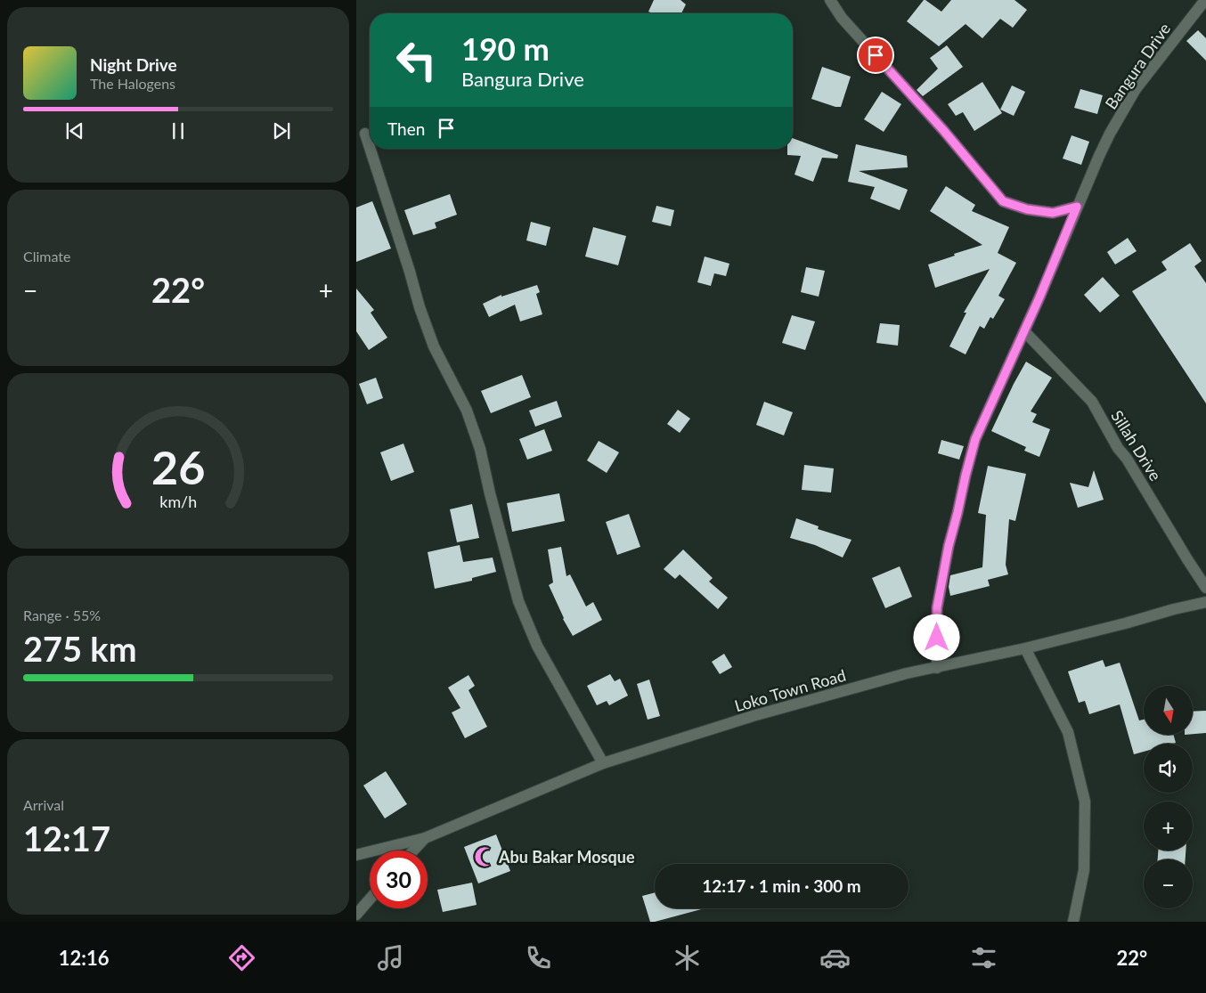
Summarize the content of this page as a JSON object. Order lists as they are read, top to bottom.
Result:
{
  "streets": {
    "street": ["Bangura Drive", "Sillah Drive", "Loko Town Road"]
  },
  "crossings": [
    ["Bangura Drive", "Sillah Drive"],
    ["Bangura Drive", "Loko Town Road"]
  ],
  "places": {
    "mosque": ["Abu Bakar Mosque"]
  },
  "north": "bottom",
  "page": {
    "turn": ["190 m", "Bangura Drive"],
    "song": ["Night Drive", "The Halogens"],
    "then": "Then",
    "tile": [
      "Climate",
      ["Range · 55%", "275 km"],
      ["Arrival", "12:17"]
    ],
    "heat": ["−", "22°", "+"],
    "map_buttons": ["+", "−"],
    "limit": "30",
    "trip": "12:17 · 1 min · 300 m",
    "tabs": ["12:16", "22°"],
    "gauge": ["26", "km/h"]
  }
}
